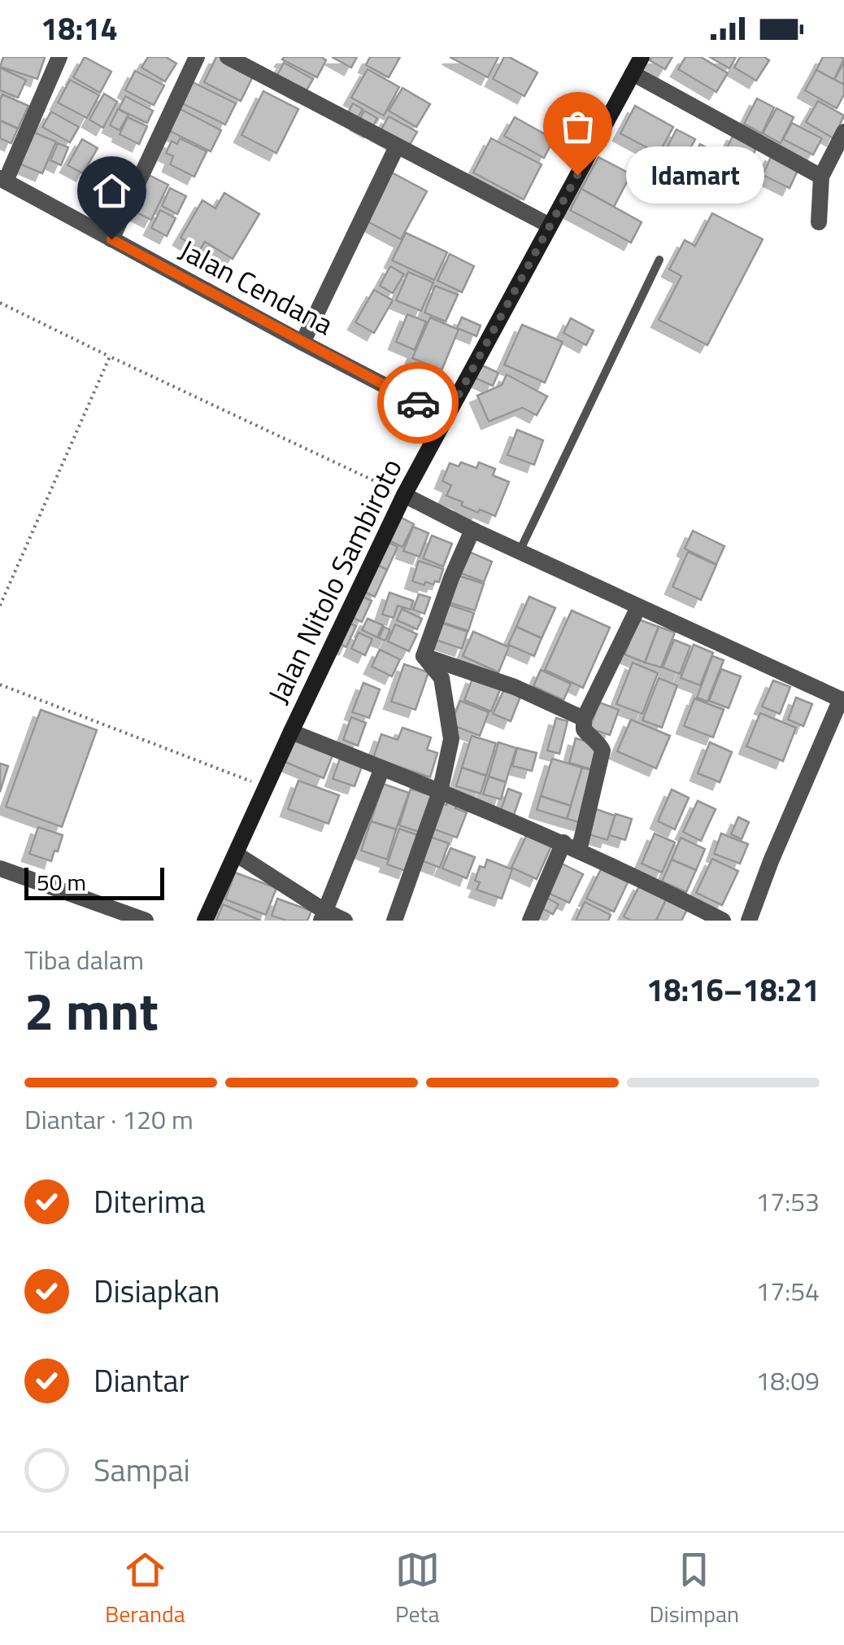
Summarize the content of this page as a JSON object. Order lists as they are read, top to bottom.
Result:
{
  "streets": {
    "street": ["Jalan Cendana", "Jalan Nitolo Sambiroto"]
  },
  "crossings": [
    ["Jalan Cendana", "Jalan Nitolo Sambiroto"]
  ],
  "places": ["Idamart"],
  "scale_bar": "50 m",
  "page": {
    "status": "18:14",
    "bubble": "Idamart",
    "scale": "50 m",
    "heading": ["2 mnt", "Tiba dalam", "18:16–18:21"],
    "bar": "Diantar · 120 m",
    "list": [
      ["Diterima", "17:53"],
      ["Disiapkan", "17:54"],
      ["Diantar", "18:09"],
      "Sampai"
    ],
    "tabs": ["Beranda", "Peta", "Disimpan"]
  }
}
